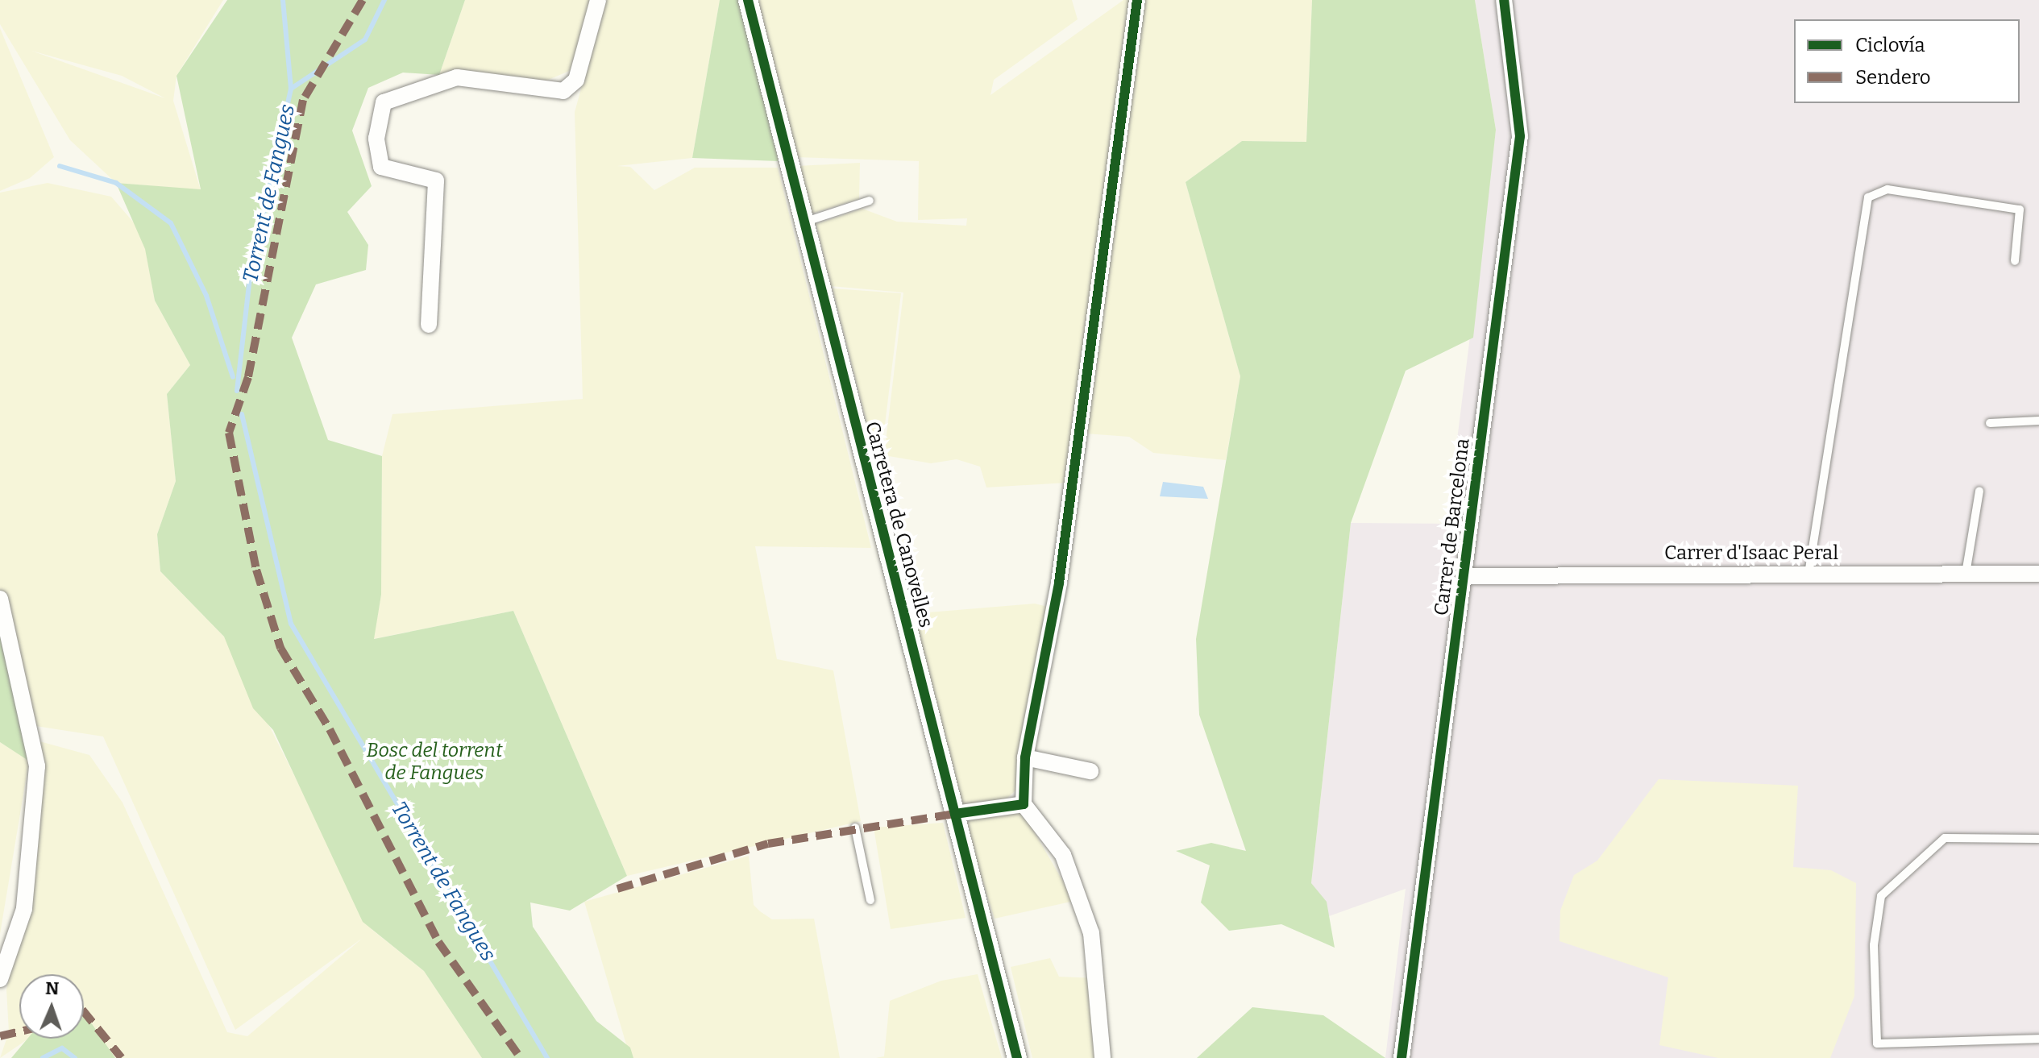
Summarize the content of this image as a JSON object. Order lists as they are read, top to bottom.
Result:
{
  "streets": {
    "street": ["Carretera de Canovelles", "Carrer de Barcelona", "Carrer d'Isaac Peral"]
  },
  "crossings": [
    ["Carrer de Barcelona", "Carrer d'Isaac Peral"]
  ],
  "water": ["Torrent de Fangues"],
  "parks": ["Bosc del torrent de Fangues"],
  "legend": ["Ciclovía", "Sendero"],
  "north": "top"
}
